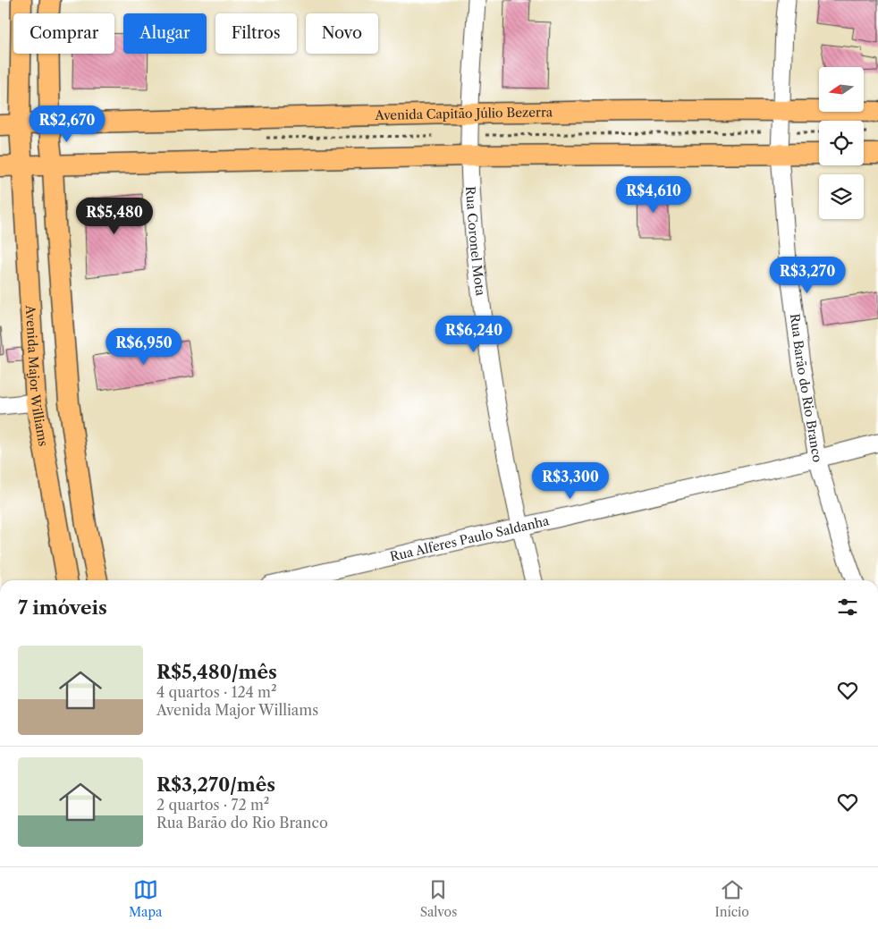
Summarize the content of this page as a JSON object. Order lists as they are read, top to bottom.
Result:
{
  "streets": {
    "main road": ["Avenida Capitão Júlio Bezerra", "Avenida Major Williams"],
    "street": ["Rua Coronel Mota", "Rua Barão do Rio Branco", "Rua Alferes Paulo Saldanha"]
  },
  "crossings": [
    ["Avenida Capitão Júlio Bezerra", "Rua Coronel Mota"],
    ["Avenida Capitão Júlio Bezerra", "Rua Barão do Rio Branco"],
    ["Rua Coronel Mota", "Rua Alferes Paulo Saldanha"],
    ["Rua Barão do Rio Branco", "Rua Alferes Paulo Saldanha"]
  ],
  "north": "left",
  "page": {
    "chip": [
      "Comprar",
      "Alugar",
      "Filtros",
      "Novo"
    ],
    "price": [
      "R$2,670",
      "R$4,610",
      "R$5,480",
      "R$3,270",
      "R$6,240",
      "R$6,950",
      "R$3,300"
    ],
    "heading": "7 imóveis",
    "list": [
      {
        "name": "R$5,480/mês",
        "note": "4 quartos · 124 m² · Avenida Major Williams"
      },
      {
        "name": "R$3,270/mês",
        "note": "2 quartos · 72 m² · Rua Barão do Rio Branco"
      }
    ],
    "tabs": ["Mapa", "Salvos", "Início"]
  }
}
